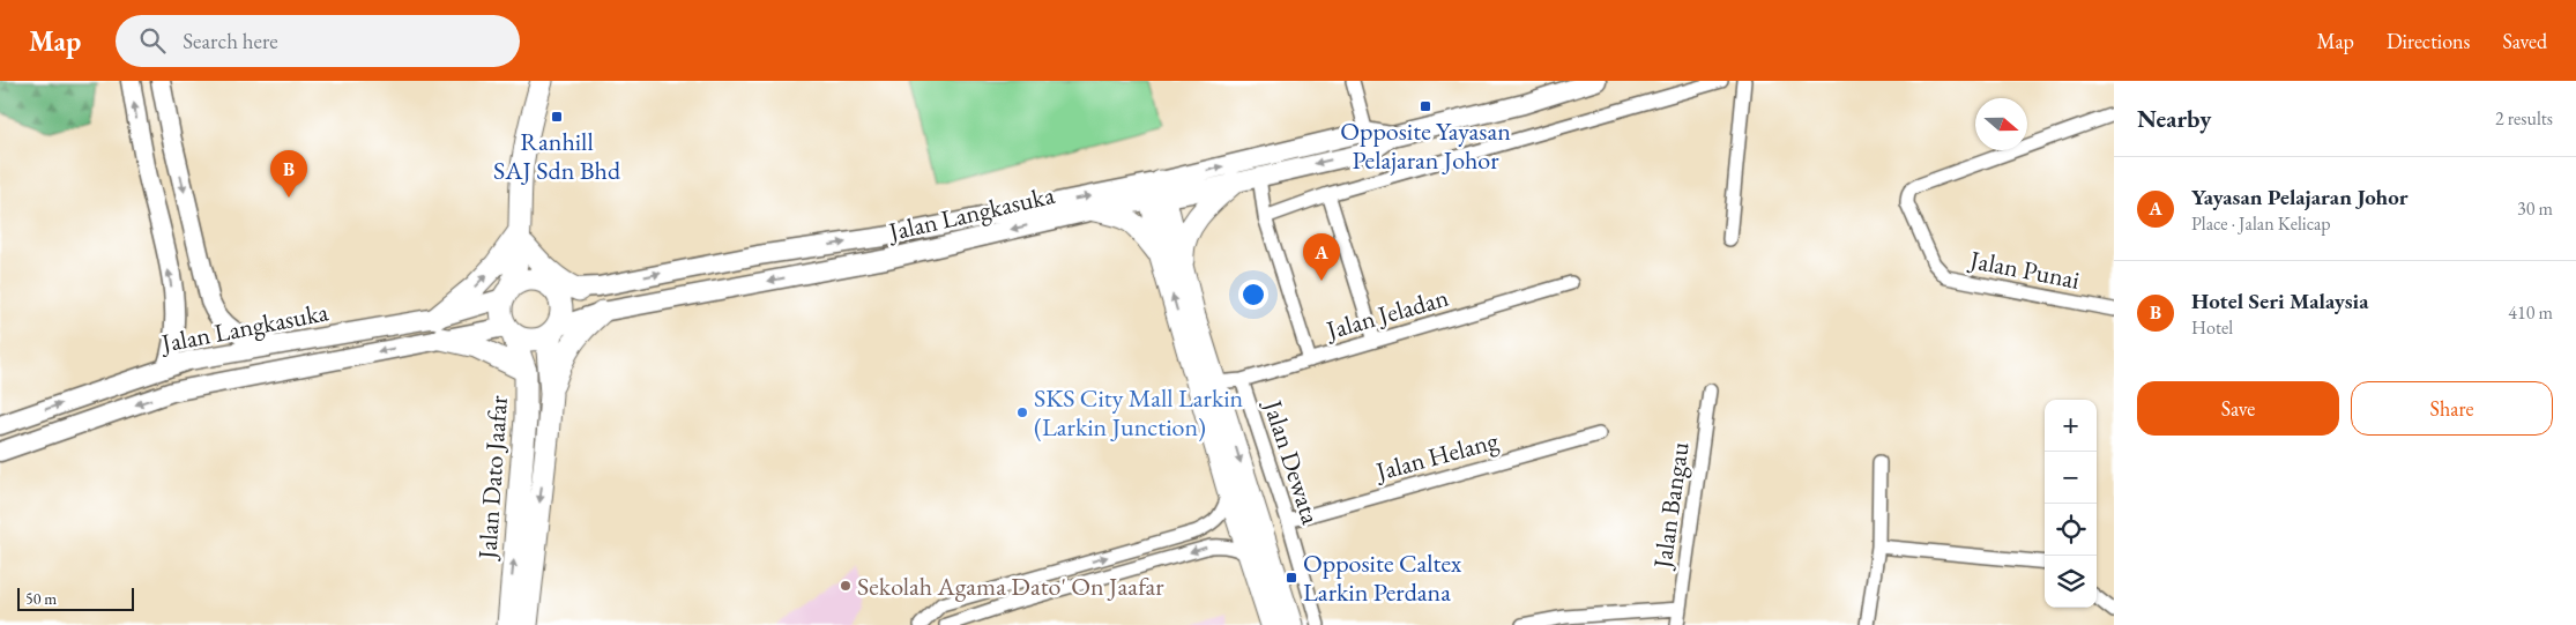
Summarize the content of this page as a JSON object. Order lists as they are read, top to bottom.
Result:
{
  "streets": {
    "main road": ["Jalan Langkasuka", "Jalan Dato Jaafar"],
    "street": [
      "Jalan Punai",
      "Jalan Jeladan",
      "Jalan Helang",
      "Jalan Dewata",
      "Jalan Bangau"
    ]
  },
  "crossings": [
    ["Jalan Langkasuka", "Jalan Dato Jaafar"],
    ["Jalan Jeladan", "Jalan Dewata"],
    ["Jalan Helang", "Jalan Dewata"]
  ],
  "places": {
    "transit": ["Opposite Yayasan Pelajaran Johor", "Ranhill SAJ Sdn Bhd", "Opposite Caltex Larkin Perdana"],
    "other": ["SKS City Mall Larkin (Larkin Junction)", "Sekolah Agama Dato' On Jaafar"]
  },
  "scale_bar": "50 m",
  "north": "right",
  "page": {
    "header": "Map",
    "search": "Search here",
    "nav": ["Map", "Directions", "Saved"],
    "heading": ["Nearby", "2 results"],
    "pins": ["B", "A"],
    "list": [
      {
        "mark": "A",
        "name": "Yayasan Pelajaran Johor",
        "note": "Place · Jalan Kelicap",
        "value": "30 m"
      },
      {
        "mark": "B",
        "name": "Hotel Seri Malaysia",
        "note": "Hotel",
        "value": "410 m"
      }
    ],
    "buttons": ["Save", "Share"],
    "map_buttons": ["+", "−"],
    "scale": "50 m"
  }
}
